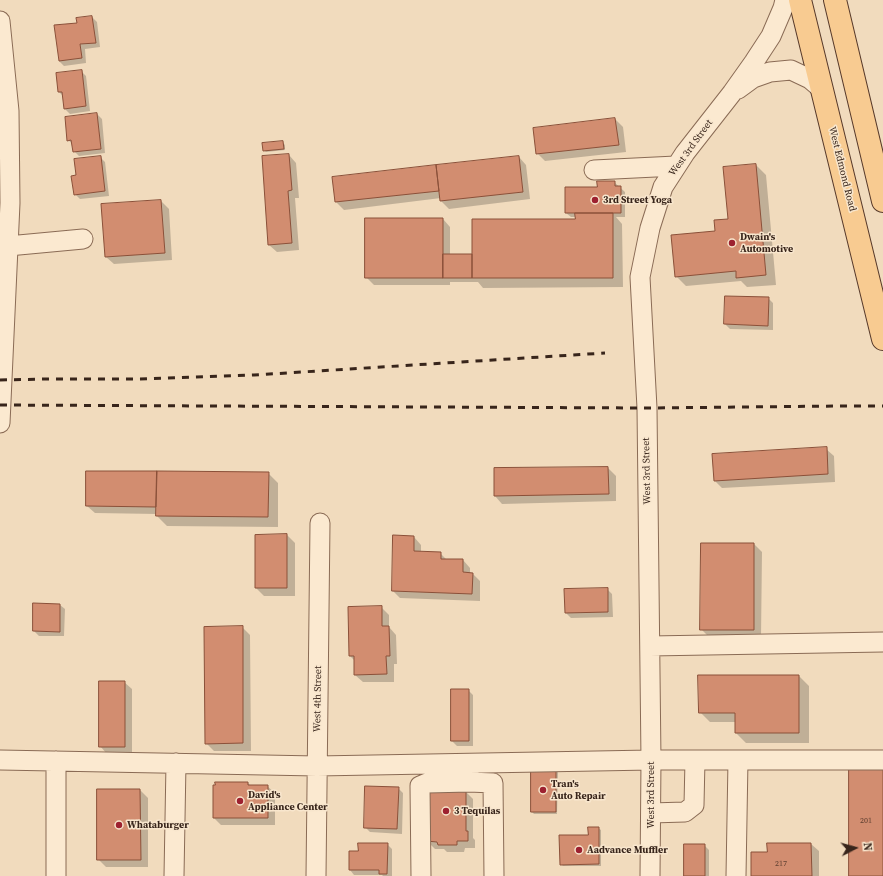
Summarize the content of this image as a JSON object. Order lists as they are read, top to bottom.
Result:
{
  "streets": {
    "main road": ["West Edmond Road"],
    "street": ["West 3rd Street", "West 4th Street"]
  },
  "crossings": [
    ["West 3rd Street", "West Edmond Road"]
  ],
  "places": [
    "3rd Street Yoga",
    "Dwain's Automotive",
    "Tran's Auto Repair",
    "David's Appliance Center",
    "3 Tequilas",
    "Whataburger",
    "Aadvance Muffler"
  ],
  "house_numbers": ["201", "217"],
  "north": "right"
}
